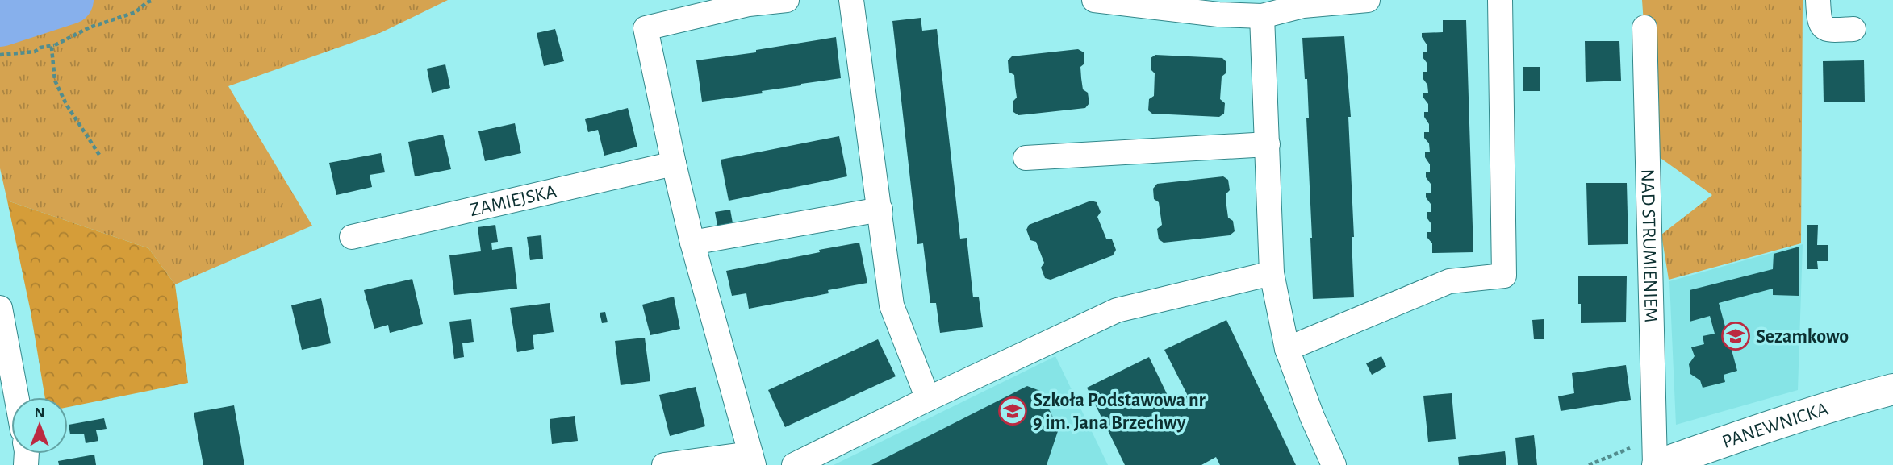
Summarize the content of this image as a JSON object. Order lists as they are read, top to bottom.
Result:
{
  "streets": {
    "street": ["ZAMIEJSKA", "NAD STRUMIENIEM", "PANEWNICKA"]
  },
  "crossings": [
    ["NAD STRUMIENIEM", "PANEWNICKA"]
  ],
  "places": {
    "school or university": ["Sezamkowo", "Szkoła Podstawowa nr 9 im. Jana Brzechwy"]
  },
  "north": "top"
}
